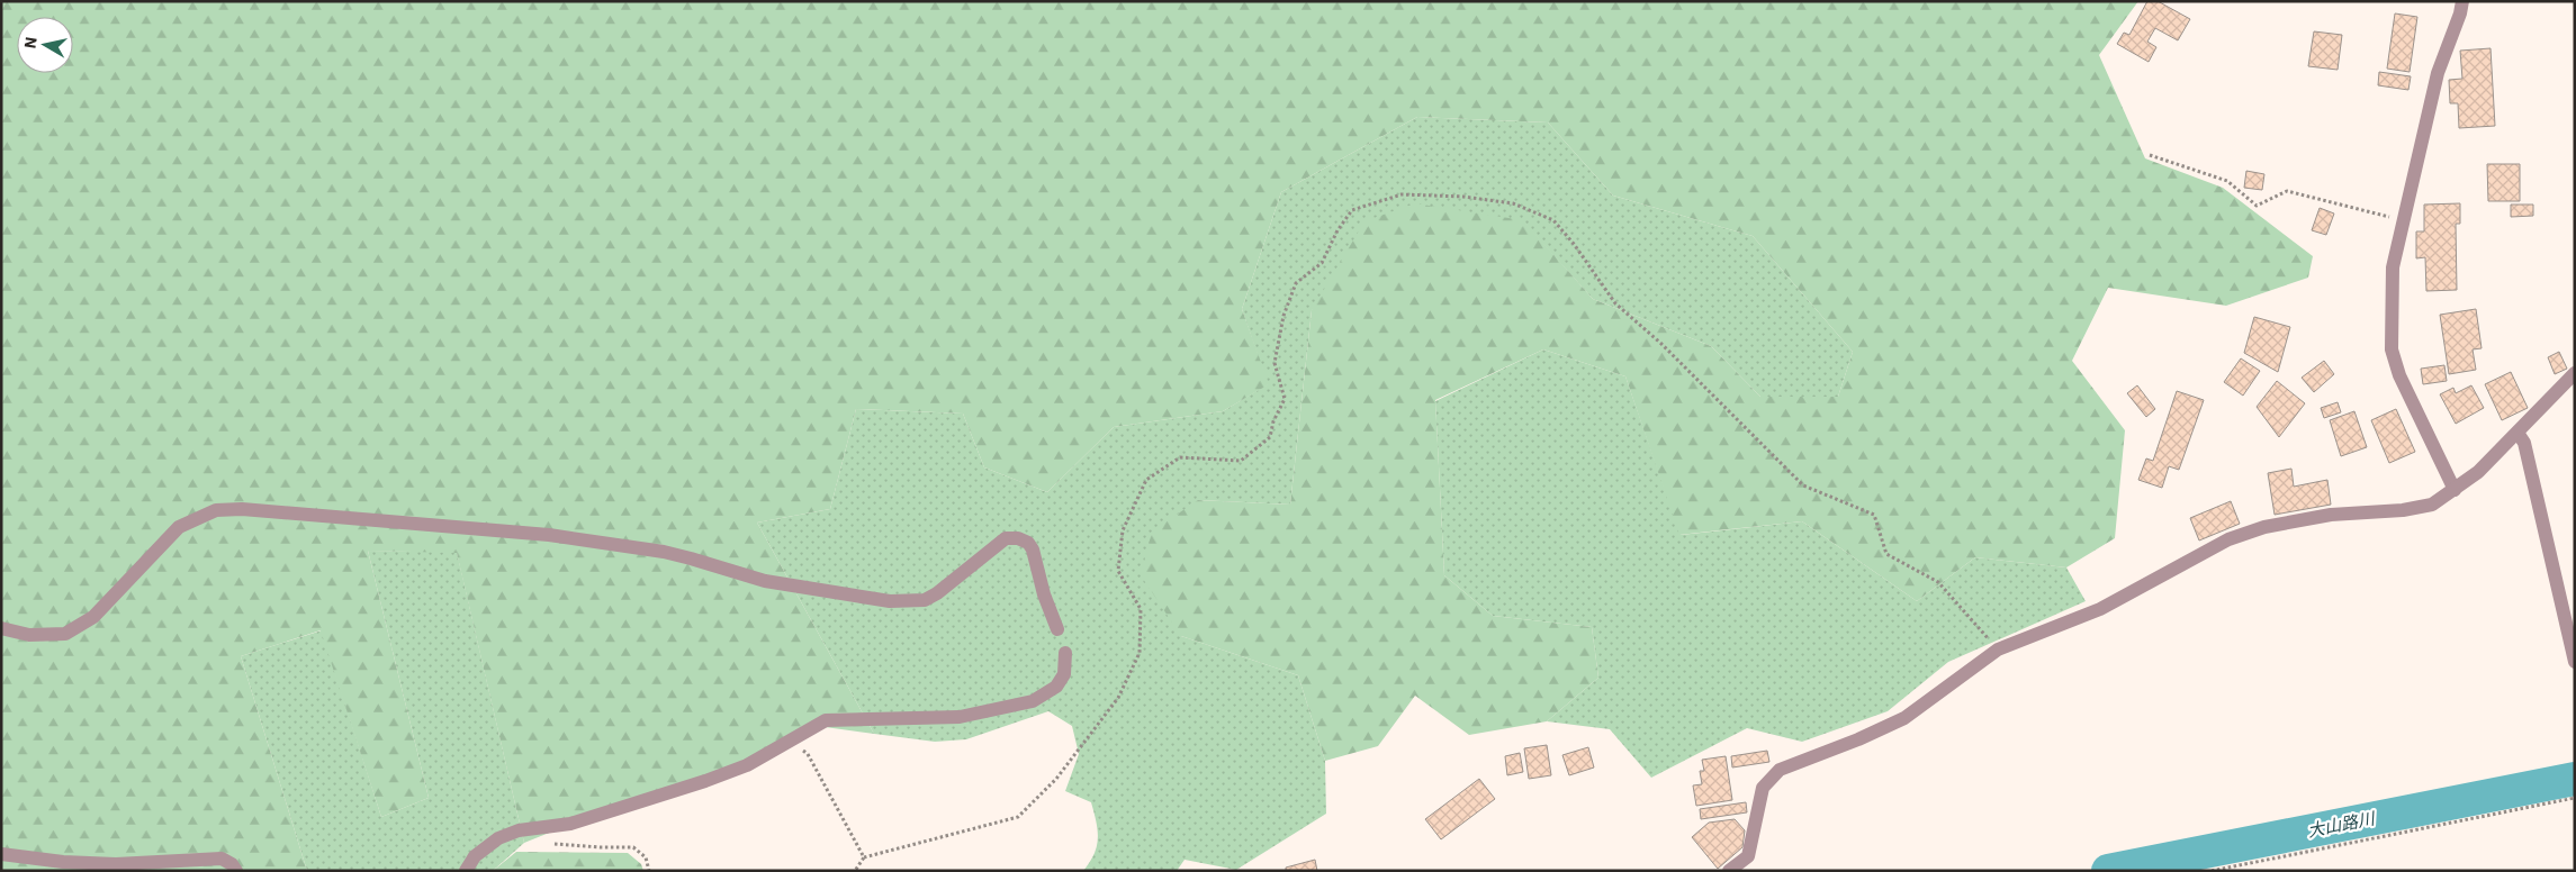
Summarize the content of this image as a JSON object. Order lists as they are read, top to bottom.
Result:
{
  "water": ["大山路川"],
  "north": "left"
}
